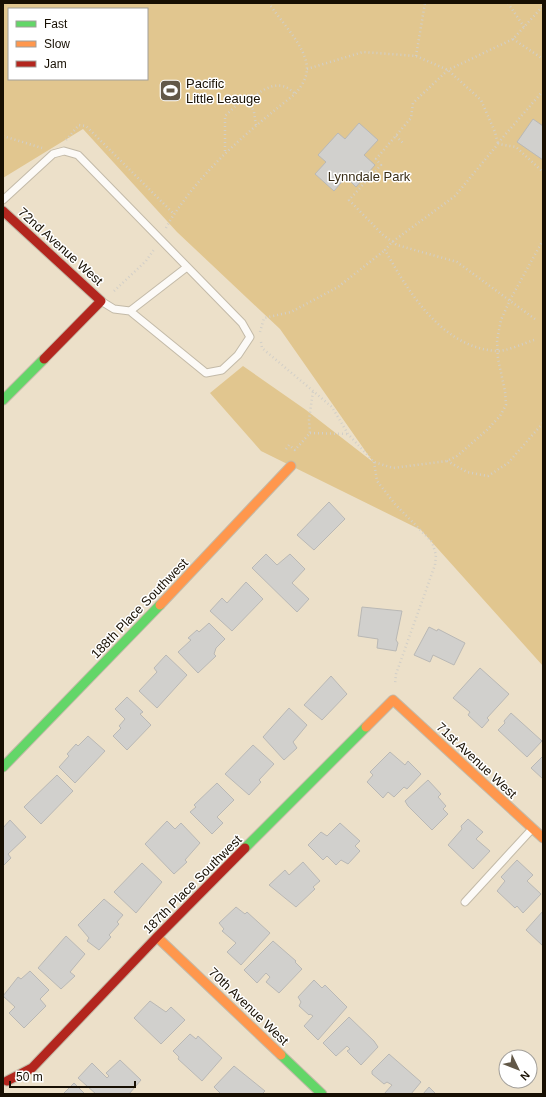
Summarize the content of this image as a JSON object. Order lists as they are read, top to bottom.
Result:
{
  "streets": {
    "street": [
      "72nd Avenue West",
      "188th Place Southwest",
      "71st Avenue West",
      "187th Place Southwest",
      "70th Avenue West"
    ]
  },
  "crossings": [
    ["71st Avenue West", "187th Place Southwest"],
    ["187th Place Southwest", "70th Avenue West"]
  ],
  "parks": ["Lynndale Park"],
  "places": {
    "sports": ["Pacific Little Leauge"]
  },
  "legend": ["Fast", "Slow", "Jam"],
  "scale_bar": "50 m",
  "north": "bottom right"
}
